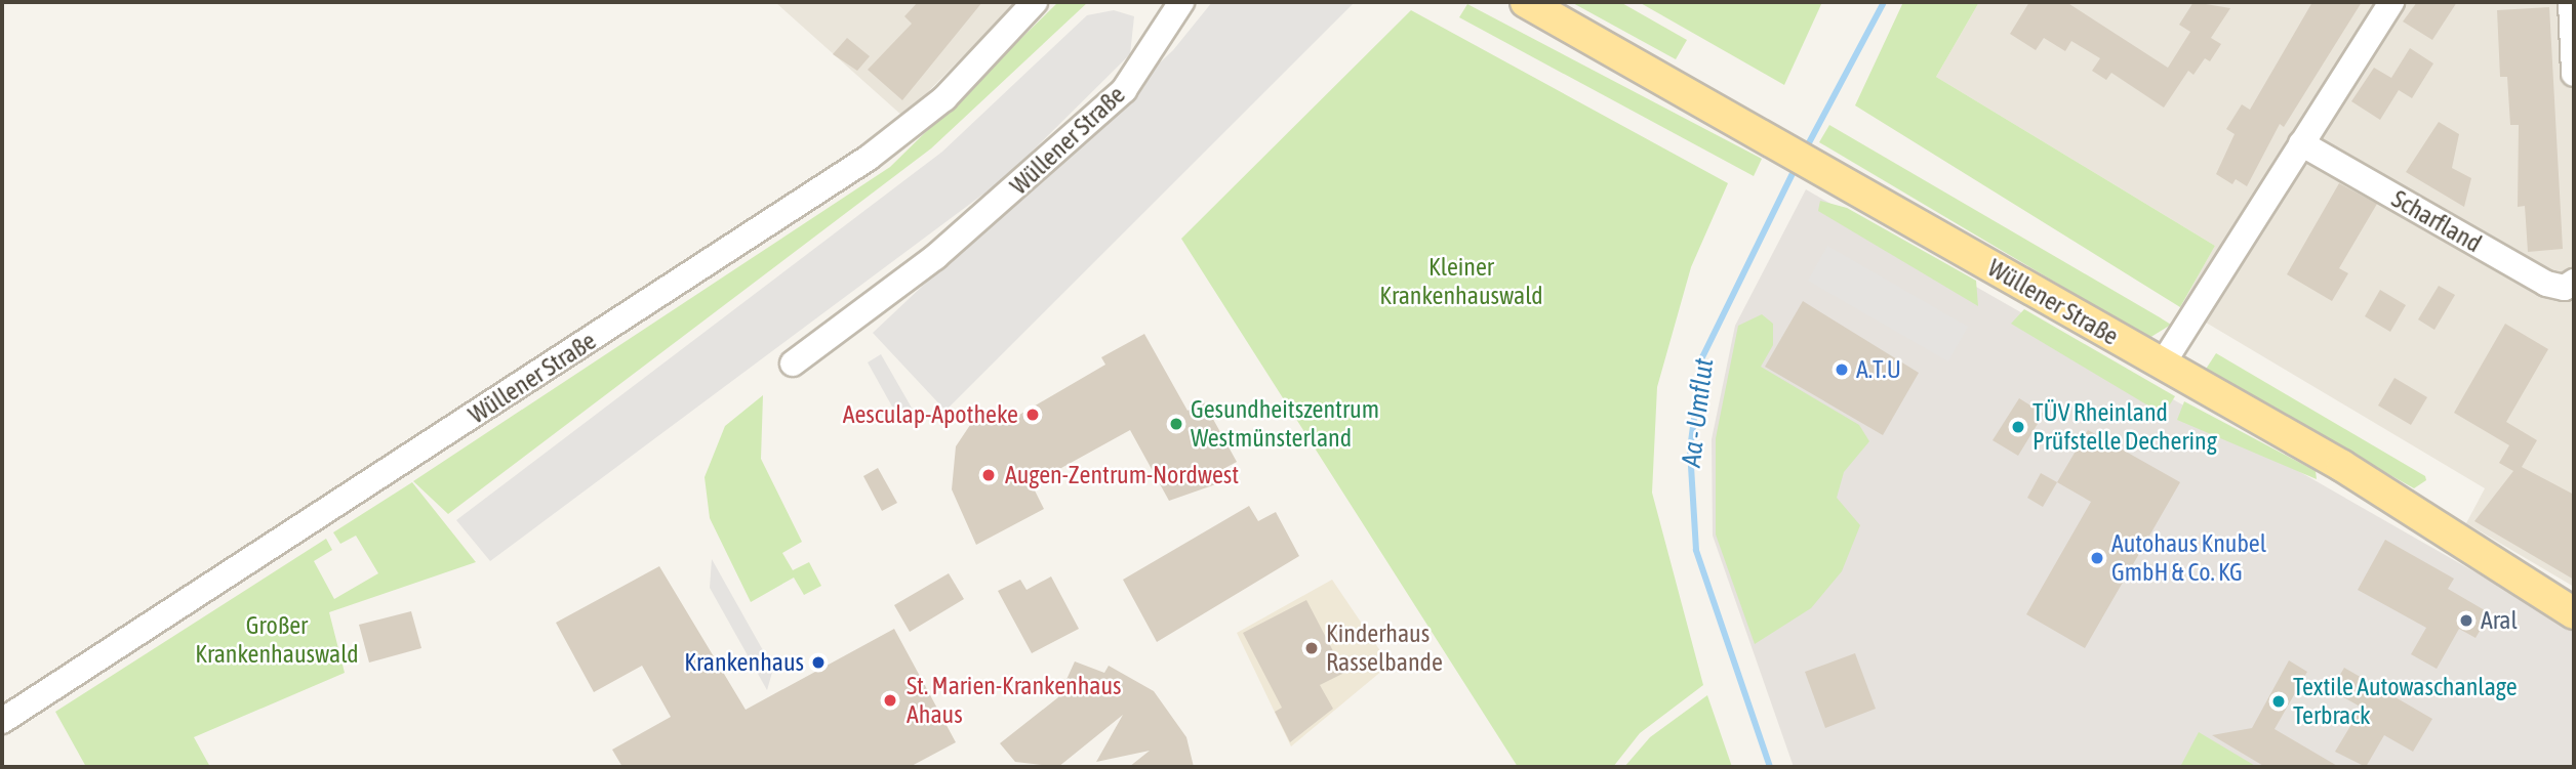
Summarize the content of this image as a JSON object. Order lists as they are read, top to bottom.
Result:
{
  "streets": {
    "main road": ["Wüllener Straße"],
    "street": ["Scharfland"]
  },
  "water": ["Aa - Umflut"],
  "parks": ["Kleiner Krankenhauswald", "Großer Krankenhauswald"],
  "places": [
    "A.T.U",
    "Aesculap-Apotheke",
    "Gesundheitszentrum Westmünsterland",
    "TÜV Rheinland Prüfstelle Dechering",
    "Augen-Zentrum-Nordwest",
    "Autohaus Knubel GmbH & Co. KG",
    "Aral",
    "Kinderhaus Rasselbande",
    "Krankenhaus",
    "St. Marien-Krankenhaus Ahaus",
    "Textile Autowaschanlage Terbrack"
  ]
}
